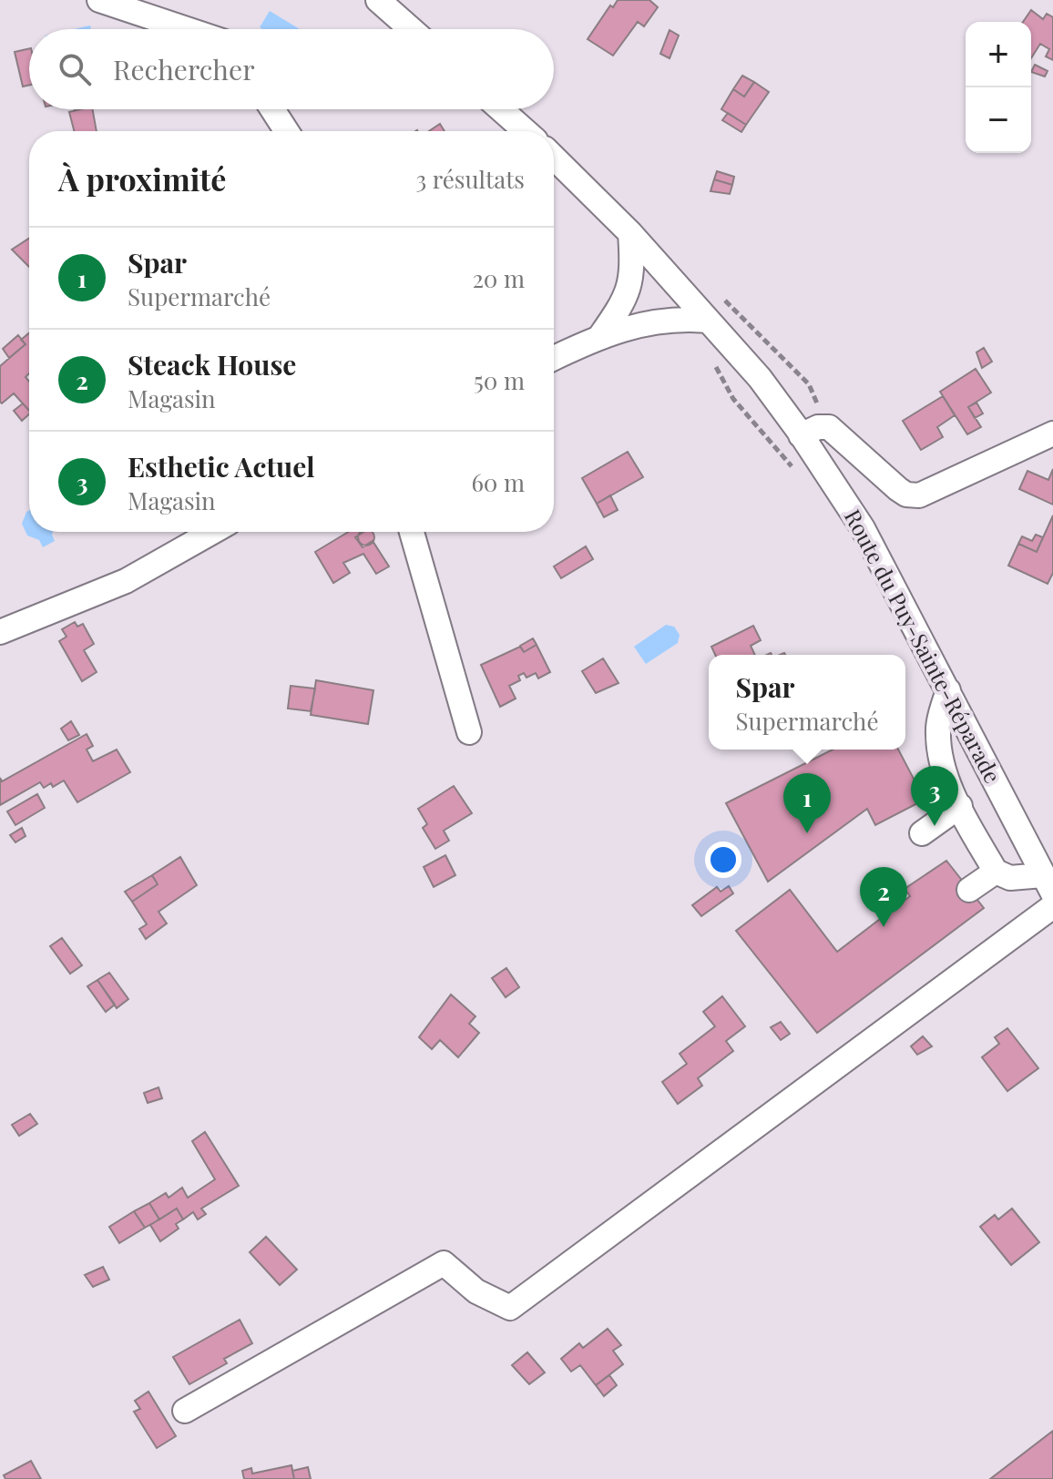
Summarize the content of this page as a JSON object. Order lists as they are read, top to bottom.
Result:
{
  "streets": {
    "street": ["Route du Puy-Sainte-Réparade"]
  },
  "page": {
    "map_buttons": ["+", "−"],
    "search": "Rechercher",
    "heading": ["À proximité", "3 résultats"],
    "list": [
      {
        "mark": "1",
        "name": "Spar",
        "note": "Supermarché",
        "value": "20 m"
      },
      {
        "mark": "2",
        "name": "Steack House",
        "note": "Magasin",
        "value": "50 m"
      },
      {
        "mark": "3",
        "name": "Esthetic Actuel",
        "note": "Magasin",
        "value": "60 m"
      }
    ],
    "popup": ["Spar", "Supermarché"],
    "pins": ["3", "1", "2"]
  }
}
